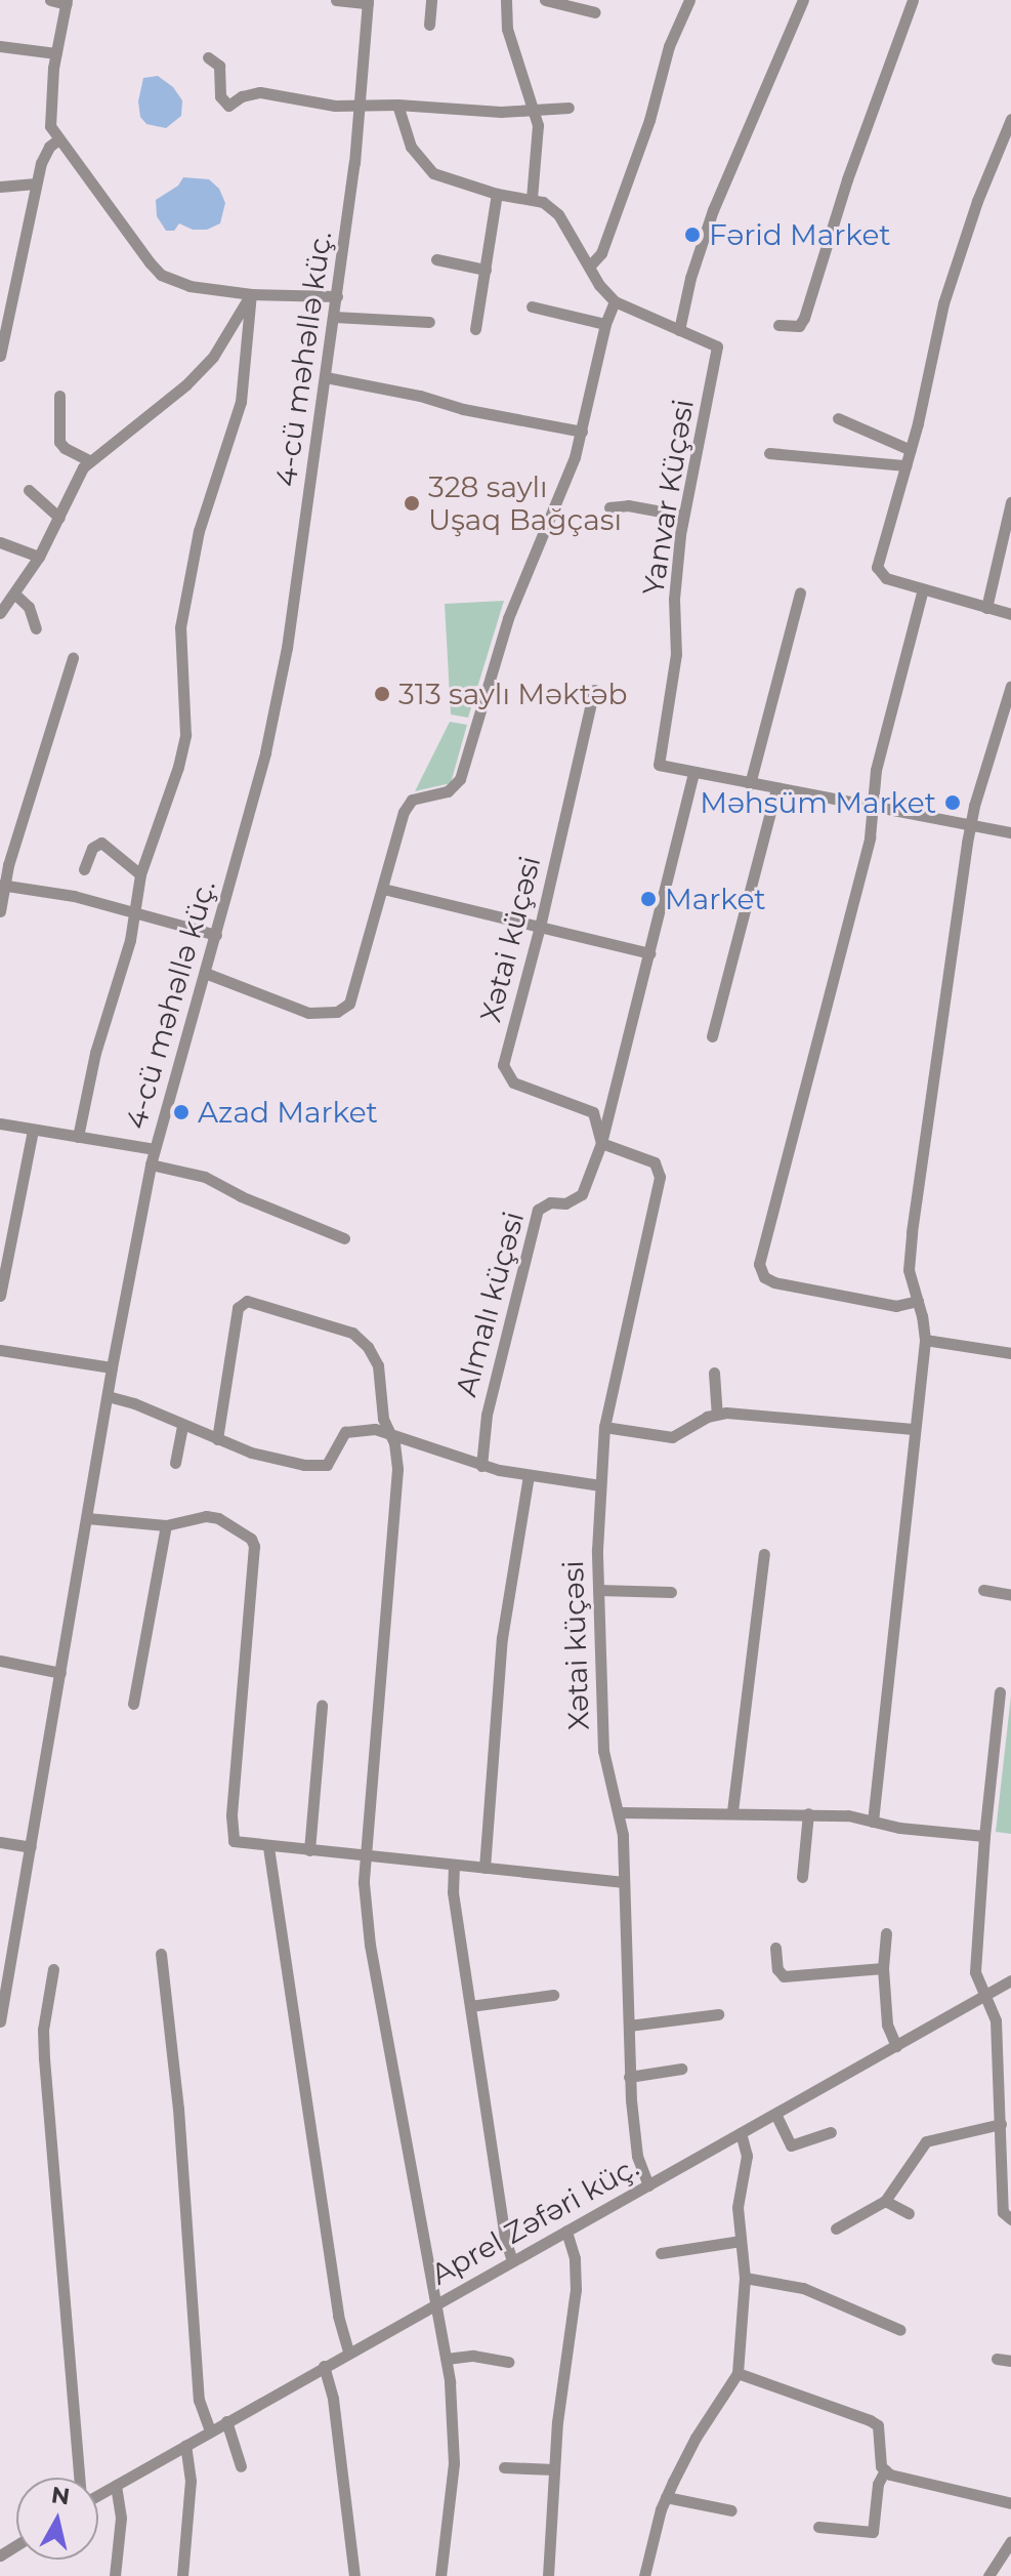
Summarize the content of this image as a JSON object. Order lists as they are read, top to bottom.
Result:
{
  "streets": {
    "street": [
      "4-cü məhəllə küç.",
      "Yanvar Küçəsi",
      "Xətai küçəsi",
      "Almalı küçəsi",
      "Aprel Zəfəri küç."
    ]
  },
  "crossings": [
    ["Xətai küçəsi", "Almalı küçəsi"],
    ["Xətai küçəsi", "Aprel Zəfəri küç."]
  ],
  "places": [
    "Fərid Market",
    "328 saylı Uşaq Bağçası",
    "313 saylı Məktəb",
    "Məhsüm Market",
    "Market",
    "Azad Market"
  ],
  "north": "top"
}
